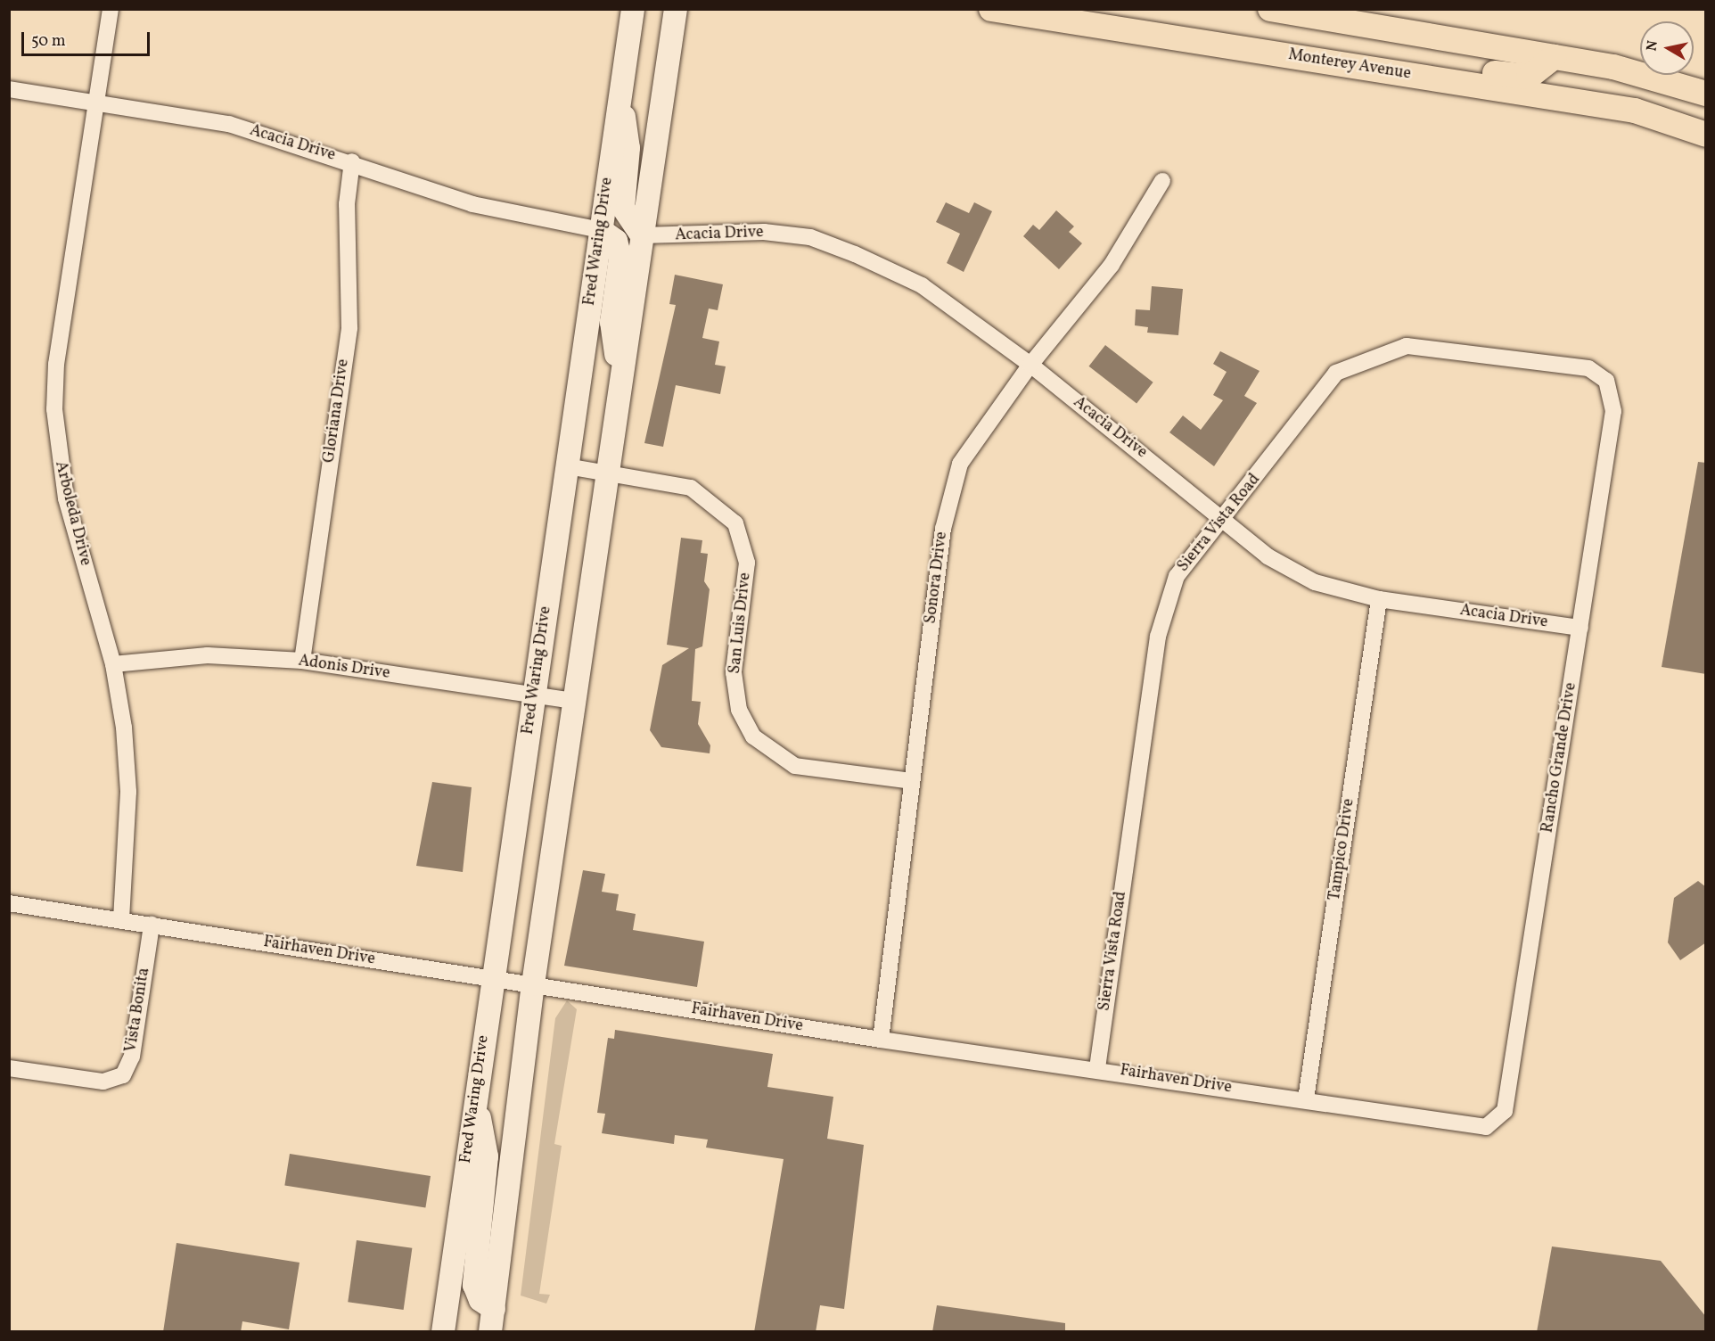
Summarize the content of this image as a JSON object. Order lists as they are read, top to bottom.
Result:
{
  "streets": {
    "main road": ["Monterey Avenue", "Fred Waring Drive"],
    "street": [
      "Acacia Drive",
      "Gloriana Drive",
      "Arboleda Drive",
      "Sierra Vista Road",
      "Sonora Drive",
      "San Luis Drive",
      "Adonis Drive",
      "Rancho Grande Drive",
      "Tampico Drive",
      "Fairhaven Drive",
      "Vista Bonita"
    ]
  },
  "crossings": [
    ["Acacia Drive", "Fred Waring Drive"],
    ["Acacia Drive", "Gloriana Drive"],
    ["Acacia Drive", "Arboleda Drive"],
    ["Acacia Drive", "Sierra Vista Road"],
    ["Acacia Drive", "Sonora Drive"],
    ["Acacia Drive", "Rancho Grande Drive"],
    ["Acacia Drive", "Tampico Drive"],
    ["Fred Waring Drive", "San Luis Drive"],
    ["Fred Waring Drive", "Adonis Drive"],
    ["Fred Waring Drive", "Fairhaven Drive"],
    ["Gloriana Drive", "Adonis Drive"],
    ["Arboleda Drive", "Adonis Drive"],
    ["Arboleda Drive", "Fairhaven Drive"],
    ["Sierra Vista Road", "Rancho Grande Drive"],
    ["Sierra Vista Road", "Fairhaven Drive"],
    ["Sonora Drive", "San Luis Drive"],
    ["Sonora Drive", "Fairhaven Drive"],
    ["Rancho Grande Drive", "Fairhaven Drive"],
    ["Tampico Drive", "Fairhaven Drive"],
    ["Fairhaven Drive", "Vista Bonita"]
  ],
  "scale_bar": "50 m",
  "north": "left"
}
